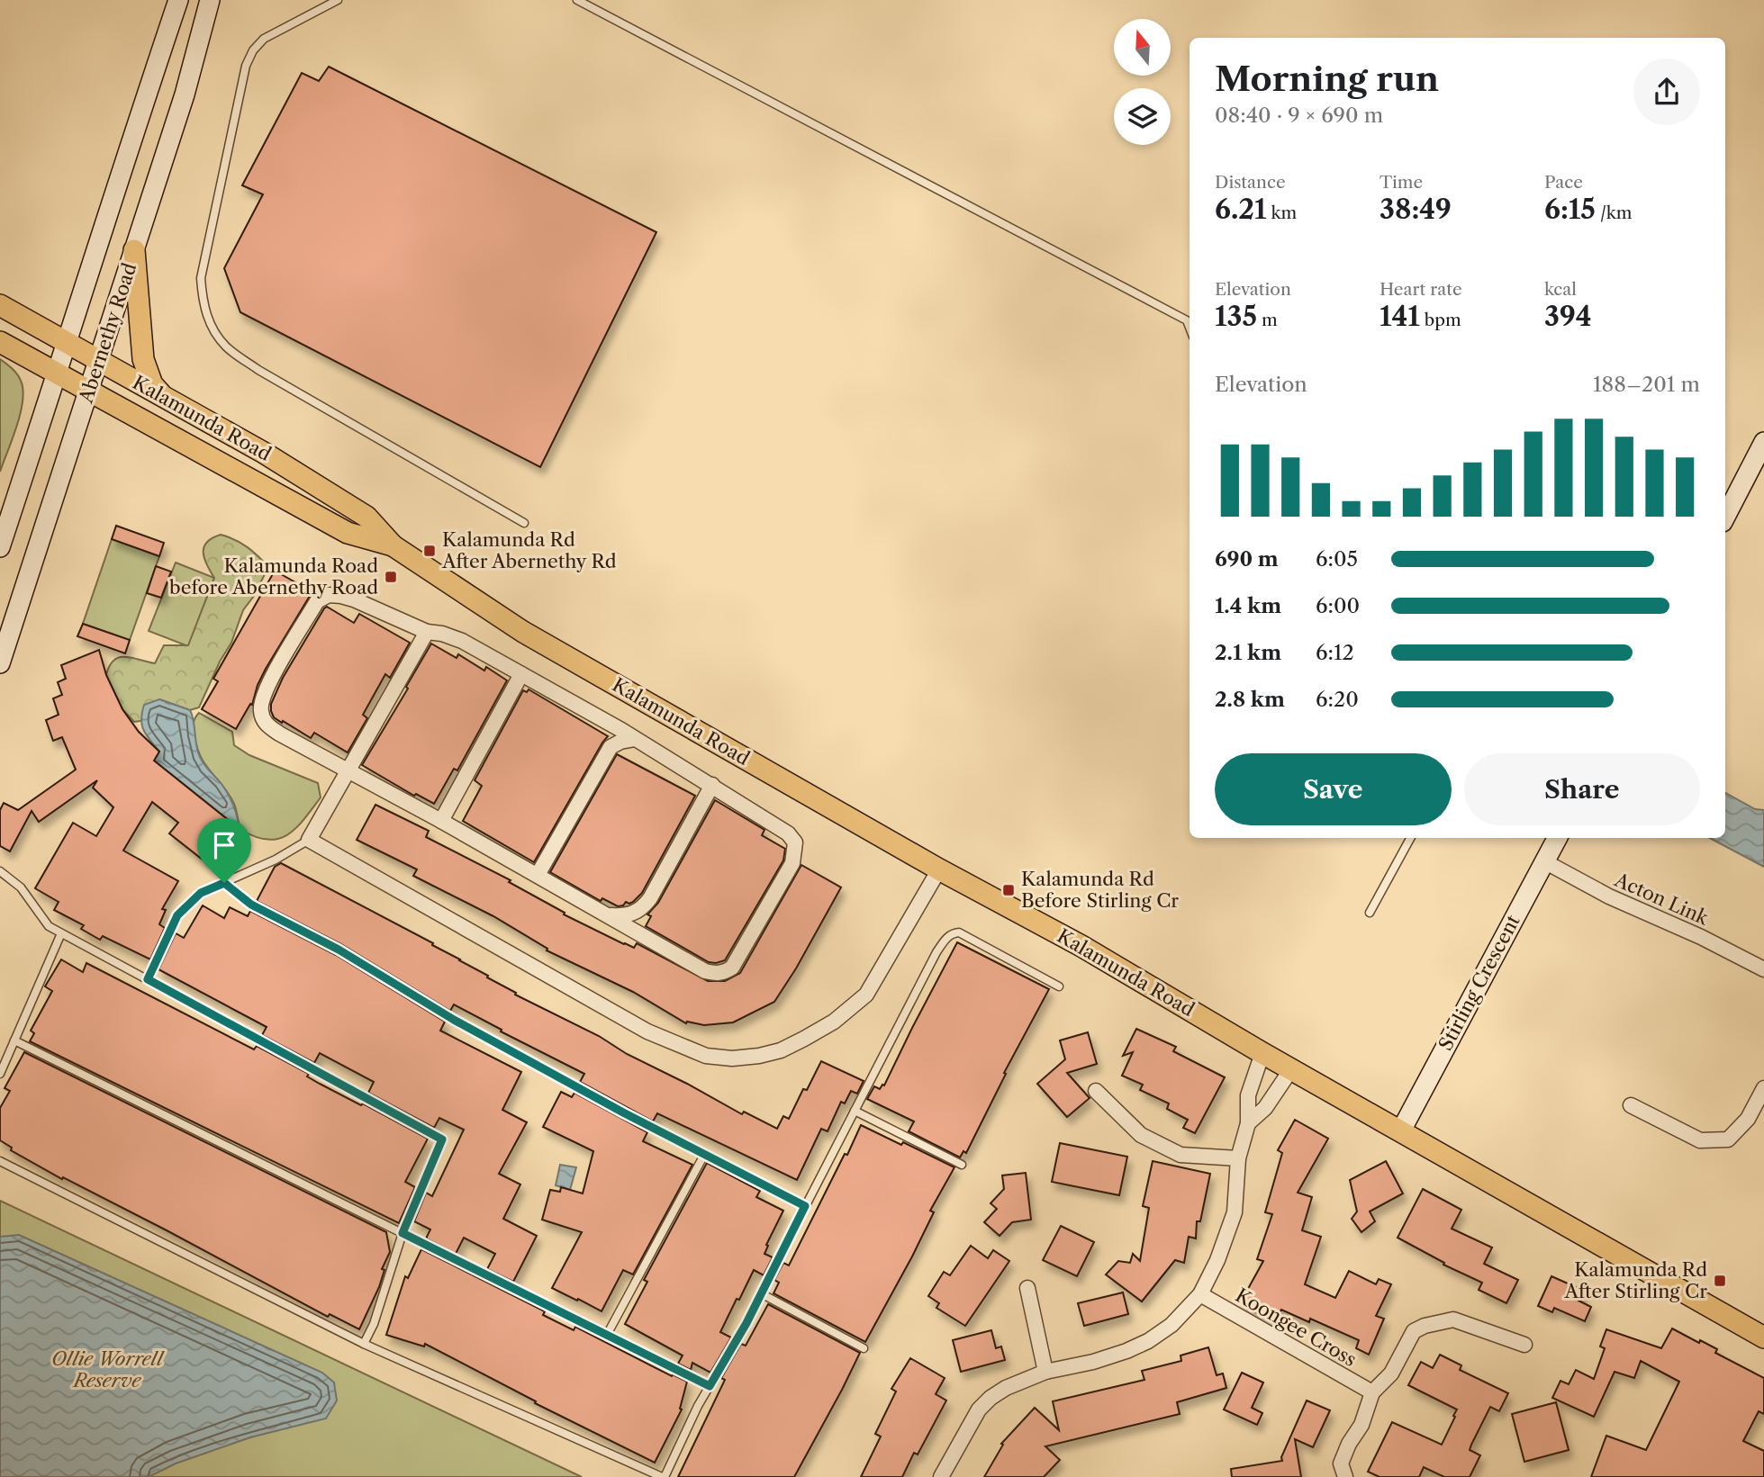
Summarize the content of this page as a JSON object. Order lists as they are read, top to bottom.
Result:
{
  "streets": {
    "main road": ["Abernethy Road", "Kalamunda Road", "Stirling Crescent"],
    "street": ["Acton Link", "Koongee Cross"]
  },
  "crossings": [
    ["Abernethy Road", "Kalamunda Road"],
    ["Kalamunda Road", "Stirling Crescent"],
    ["Acton Link", "Stirling Crescent"]
  ],
  "parks": ["Ollie Worrell Reserve"],
  "places": {
    "transit": [
      "Kalamunda Rd After Abernethy Rd",
      "Kalamunda Road before Abernethy Road",
      "Kalamunda Rd Before Stirling Cr",
      "Kalamunda Rd After Stirling Cr"
    ]
  },
  "north": "top",
  "page": {
    "heading": ["Morning run", "08:40 · 9 × 690 m"],
    "stats": [
      ["Distance", "6.21 km"],
      ["Time", "38:49"],
      ["Pace", "6:15 /km"],
      ["Elevation", "135 m"],
      ["Heart rate", "141 bpm"],
      ["kcal", "394"]
    ],
    "chart": ["Elevation", "188–201 m"],
    "list": [
      {
        "name": "690 m",
        "note": "6:05"
      },
      {
        "name": "1.4 km",
        "note": "6:00"
      },
      {
        "name": "2.1 km",
        "note": "6:12"
      },
      {
        "name": "2.8 km",
        "note": "6:20"
      }
    ],
    "buttons": ["Save", "Share"]
  }
}
